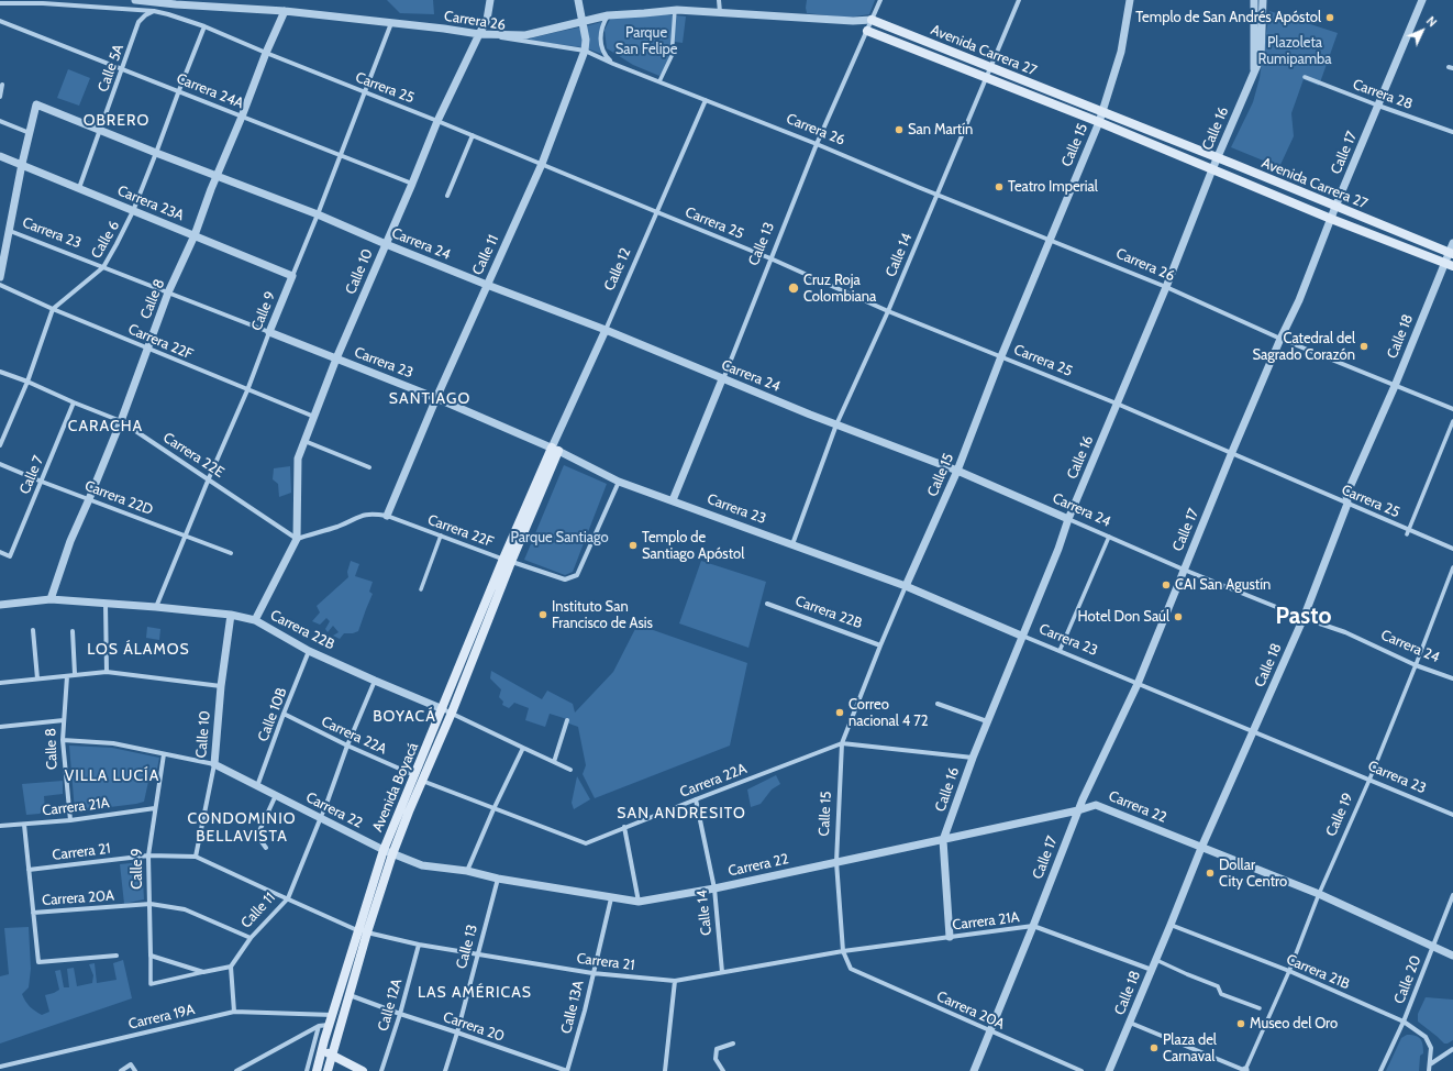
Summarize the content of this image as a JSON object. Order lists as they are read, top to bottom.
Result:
{
  "streets": {
    "main road": ["Avenida Carrera 27", "Avenida Boyacá"],
    "street": [
      "Carrera 26",
      "Calle 5A",
      "Carrera 25",
      "Carrera 24A",
      "Carrera 28",
      "Calle 16",
      "Calle 15",
      "Calle 17",
      "Carrera 23A",
      "Carrera 23",
      "Calle 6",
      "Carrera 24",
      "Calle 13",
      "Calle 11",
      "Calle 14",
      "Calle 12",
      "Calle 10",
      "Calle 8",
      "Calle 9",
      "Calle 18",
      "Carrera 22F",
      "Carrera 22E",
      "Calle 7",
      "Carrera 22D",
      "Carrera 22B",
      "Calle 10B",
      "Carrera 22A",
      "Carrera 21A",
      "Carrera 22",
      "Calle 19",
      "Carrera 21",
      "Carrera 20A",
      "Carrera 21B",
      "Calle 20",
      "Calle 12A",
      "Calle 13A",
      "Carrera 19A",
      "Carrera 20"
    ]
  },
  "crossings": [
    ["Carrera 26", "Avenida Carrera 27"],
    ["Carrera 26", "Calle 16"],
    ["Carrera 26", "Calle 15"],
    ["Carrera 26", "Calle 17"],
    ["Carrera 26", "Calle 13"],
    ["Carrera 26", "Calle 11"],
    ["Carrera 26", "Calle 14"],
    ["Carrera 26", "Calle 12"],
    ["Carrera 26", "Calle 10"],
    ["Carrera 26", "Calle 8"],
    ["Carrera 26", "Calle 9"],
    ["Carrera 26", "Calle 18"],
    ["Avenida Carrera 27", "Calle 16"],
    ["Avenida Carrera 27", "Calle 15"],
    ["Avenida Carrera 27", "Calle 17"],
    ["Avenida Carrera 27", "Calle 13"],
    ["Avenida Carrera 27", "Calle 11"],
    ["Avenida Carrera 27", "Calle 14"],
    ["Avenida Carrera 27", "Calle 10"],
    ["Avenida Carrera 27", "Calle 18"],
    ["Calle 5A", "Carrera 25"],
    ["Calle 5A", "Carrera 24A"],
    ["Calle 5A", "Carrera 23A"],
    ["Calle 5A", "Carrera 24"],
    ["Carrera 25", "Calle 16"],
    ["Carrera 25", "Calle 15"],
    ["Carrera 25", "Calle 17"],
    ["Carrera 25", "Calle 6"],
    ["Carrera 25", "Calle 13"],
    ["Carrera 25", "Calle 11"],
    ["Carrera 25", "Calle 14"],
    ["Carrera 25", "Calle 12"],
    ["Carrera 25", "Calle 10"],
    ["Carrera 25", "Calle 8"],
    ["Carrera 25", "Calle 9"],
    ["Carrera 25", "Calle 18"],
    ["Carrera 24A", "Calle 6"],
    ["Carrera 24A", "Calle 10"],
    ["Carrera 24A", "Calle 8"],
    ["Carrera 24A", "Calle 9"],
    ["Carrera 28", "Calle 17"],
    ["Calle 16", "Carrera 23"],
    ["Calle 16", "Carrera 24"],
    ["Calle 16", "Carrera 22A"],
    ["Calle 16", "Carrera 21A"],
    ["Calle 16", "Carrera 22"],
    ["Calle 15", "Carrera 23"],
    ["Calle 15", "Carrera 24"],
    ["Calle 15", "Carrera 22B"],
    ["Calle 15", "Carrera 22A"],
    ["Calle 15", "Carrera 21A"],
    ["Calle 15", "Carrera 22"],
    ["Calle 15", "Carrera 21"],
    ["Calle 15", "Carrera 20A"],
    ["Calle 17", "Carrera 23"],
    ["Calle 17", "Carrera 24"],
    ["Calle 17", "Carrera 21A"],
    ["Calle 17", "Carrera 22"],
    ["Calle 17", "Carrera 20A"],
    ["Carrera 23A", "Calle 6"],
    ["Carrera 23A", "Calle 8"],
    ["Carrera 23A", "Calle 9"],
    ["Carrera 23", "Calle 6"],
    ["Carrera 23", "Calle 13"],
    ["Carrera 23", "Calle 11"],
    ["Carrera 23", "Calle 14"],
    ["Carrera 23", "Calle 12"],
    ["Carrera 23", "Calle 10"],
    ["Carrera 23", "Calle 8"],
    ["Carrera 23", "Calle 9"],
    ["Carrera 23", "Calle 18"],
    ["Carrera 23", "Carrera 22F"],
    ["Carrera 23", "Avenida Boyacá"],
    ["Carrera 23", "Calle 19"],
    ["Calle 6", "Carrera 24"],
    ["Calle 6", "Carrera 22F"],
    ["Carrera 24", "Calle 13"],
    ["Carrera 24", "Calle 11"],
    ["Carrera 24", "Calle 14"],
    ["Carrera 24", "Calle 12"],
    ["Carrera 24", "Calle 10"],
    ["Carrera 24", "Calle 8"],
    ["Carrera 24", "Calle 9"],
    ["Carrera 24", "Calle 18"],
    ["Carrera 24", "Calle 19"],
    ["Calle 13", "Carrera 22"],
    ["Calle 13", "Carrera 21"],
    ["Calle 13", "Carrera 20"],
    ["Calle 11", "Carrera 22F"],
    ["Calle 11", "Carrera 22B"],
    ["Calle 11", "Carrera 22A"],
    ["Calle 11", "Carrera 22"],
    ["Calle 11", "Carrera 21"],
    ["Calle 11", "Carrera 20A"],
    ["Calle 14", "Carrera 22A"],
    ["Calle 14", "Carrera 22"],
    ["Calle 14", "Carrera 21"],
    ["Calle 12", "Avenida Boyacá"],
    ["Calle 10", "Carrera 22F"],
    ["Calle 10", "Carrera 22E"],
    ["Calle 10", "Carrera 22B"],
    ["Calle 10", "Carrera 22"],
    ["Calle 10", "Carrera 21"],
    ["Calle 8", "Carrera 22F"],
    ["Calle 8", "Carrera 22E"],
    ["Calle 8", "Carrera 22D"],
    ["Calle 8", "Carrera 22B"],
    ["Calle 8", "Carrera 21A"],
    ["Calle 8", "Carrera 22"],
    ["Calle 9", "Carrera 22F"],
    ["Calle 9", "Carrera 22E"],
    ["Calle 9", "Carrera 22D"],
    ["Calle 9", "Carrera 22B"],
    ["Calle 9", "Carrera 21A"],
    ["Calle 9", "Carrera 22"],
    ["Calle 9", "Carrera 21"],
    ["Calle 9", "Carrera 20A"],
    ["Calle 18", "Carrera 21A"],
    ["Calle 18", "Carrera 22"],
    ["Calle 18", "Carrera 21B"],
    ["Carrera 22F", "Avenida Boyacá"],
    ["Carrera 22E", "Calle 7"],
    ["Calle 7", "Carrera 22D"],
    ["Carrera 22B", "Calle 10B"],
    ["Carrera 22B", "Avenida Boyacá"],
    ["Calle 10B", "Carrera 22A"],
    ["Calle 10B", "Carrera 22"],
    ["Carrera 22A", "Avenida Boyacá"],
    ["Avenida Boyacá", "Carrera 22"],
    ["Avenida Boyacá", "Carrera 21"],
    ["Avenida Boyacá", "Carrera 19A"],
    ["Avenida Boyacá", "Carrera 20"],
    ["Carrera 21A", "Carrera 21"],
    ["Carrera 22", "Calle 19"],
    ["Carrera 22", "Calle 20"],
    ["Carrera 22", "Calle 13A"],
    ["Calle 19", "Carrera 21B"],
    ["Carrera 21", "Calle 12A"],
    ["Carrera 21", "Calle 13A"],
    ["Carrera 21B", "Calle 20"],
    ["Calle 12A", "Carrera 20"],
    ["Calle 13A", "Carrera 20"]
  ],
  "districts": [
    "OBRERO",
    "SANTIAGO",
    "CARACHA",
    "Pasto",
    "LOS ÁLAMOS",
    "BOYACÁ",
    "VILLA LUCÍA",
    "SAN ANDRESITO",
    "CONDOMINIO BELLAVISTA",
    "LAS AMÉRICAS"
  ],
  "parks": ["Parque San Felipe", "Plazoleta Rumipamba", "Parque Santiago"],
  "places": [
    "Templo de San Andrés Apóstol",
    "San Martín",
    "Teatro Imperial",
    "Cruz Roja Colombiana",
    "Catedral del Sagrado Corazón",
    "Templo de Santiago Apóstol",
    "CAI San Agustín",
    "Instituto San Francisco de Asis",
    "Hotel Don Saúl",
    "Correo nacional 4 72",
    "Dollar City Centro",
    "Museo del Oro",
    "Plaza del Carnaval"
  ],
  "north": "top right"
}
